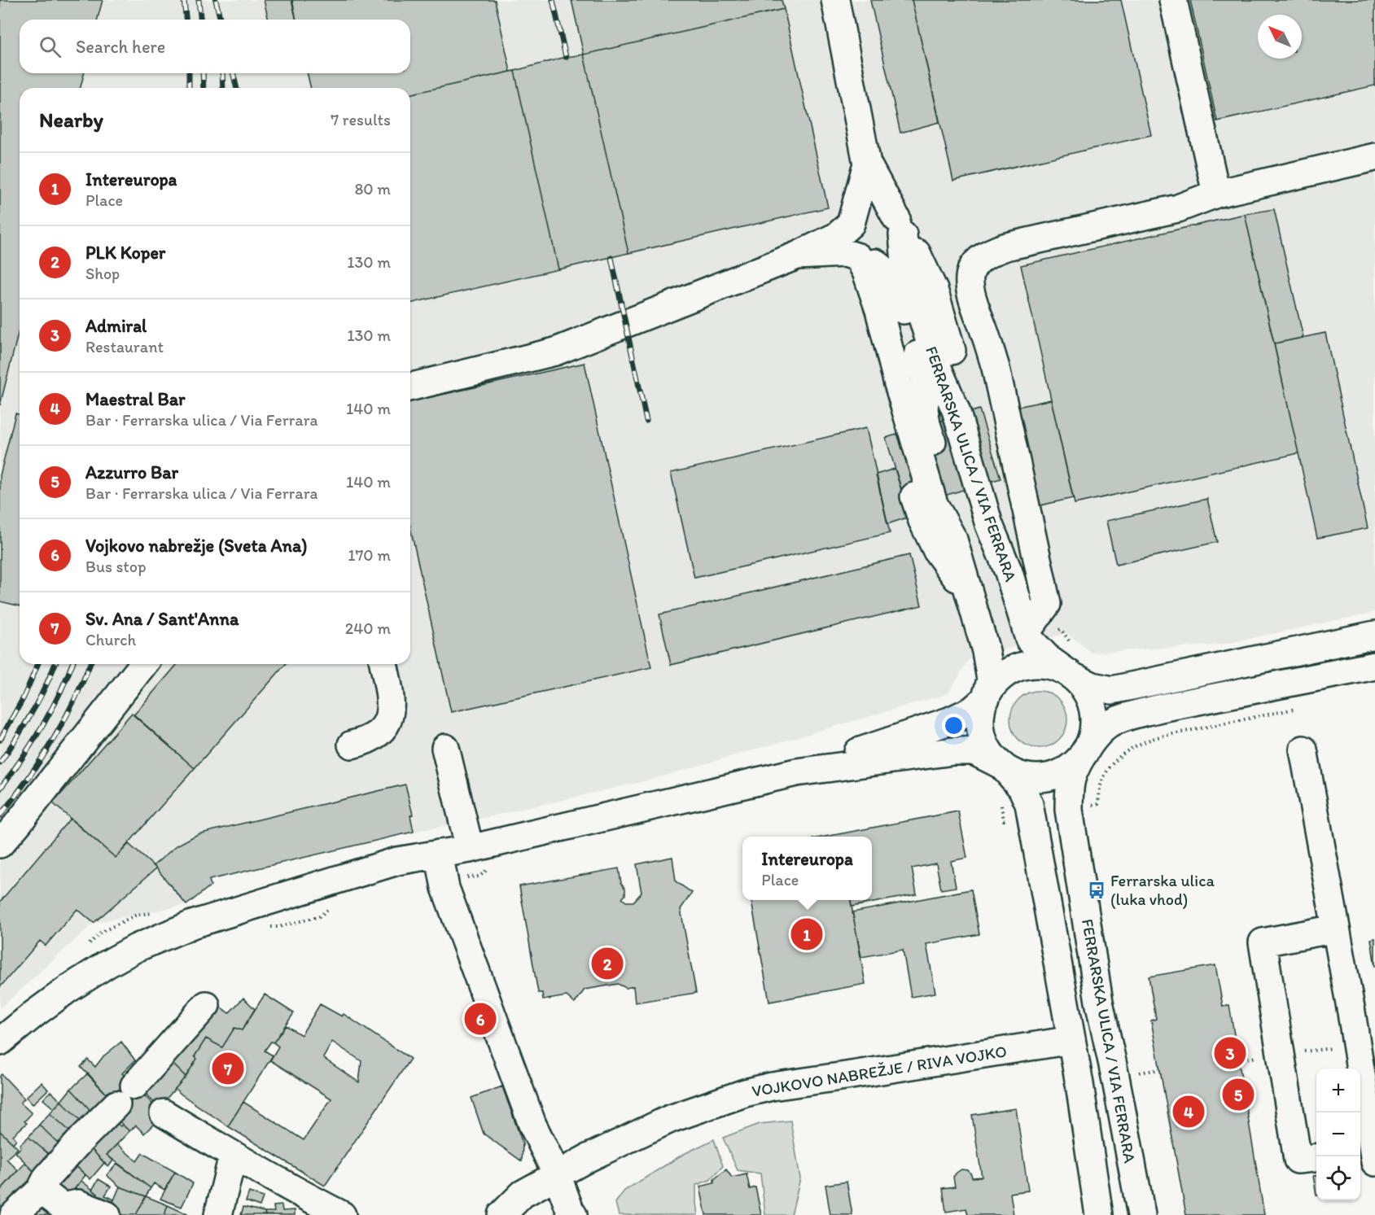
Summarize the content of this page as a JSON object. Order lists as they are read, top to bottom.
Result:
{
  "streets": {
    "street": ["FERRARSKA ULICA / VIA FERRARA", "VOJKOVO NABREŽJE / RIVA VOJKO"]
  },
  "places": {
    "bus stop": ["Ferrarska ulica (luka vhod)"]
  },
  "north": "top left",
  "page": {
    "search": "Search here",
    "heading": ["Nearby", "7 results"],
    "list": [
      {
        "mark": "1",
        "name": "Intereuropa",
        "note": "Place",
        "value": "80 m"
      },
      {
        "mark": "2",
        "name": "PLK Koper",
        "note": "Shop",
        "value": "130 m"
      },
      {
        "mark": "3",
        "name": "Admiral",
        "note": "Restaurant",
        "value": "130 m"
      },
      {
        "mark": "4",
        "name": "Maestral Bar",
        "note": "Bar · Ferrarska ulica / Via Ferrara",
        "value": "140 m"
      },
      {
        "mark": "5",
        "name": "Azzurro Bar",
        "note": "Bar · Ferrarska ulica / Via Ferrara",
        "value": "140 m"
      },
      {
        "mark": "6",
        "name": "Vojkovo nabrežje (Sveta Ana)",
        "note": "Bus stop",
        "value": "170 m"
      },
      {
        "mark": "7",
        "name": "Sv. Ana / Sant'Anna",
        "note": "Church",
        "value": "240 m"
      }
    ],
    "popup": ["Intereuropa", "Place"],
    "pins": [
      "1",
      "2",
      "6",
      "3",
      "7",
      "5",
      "4"
    ],
    "map_buttons": ["+", "−"]
  }
}
